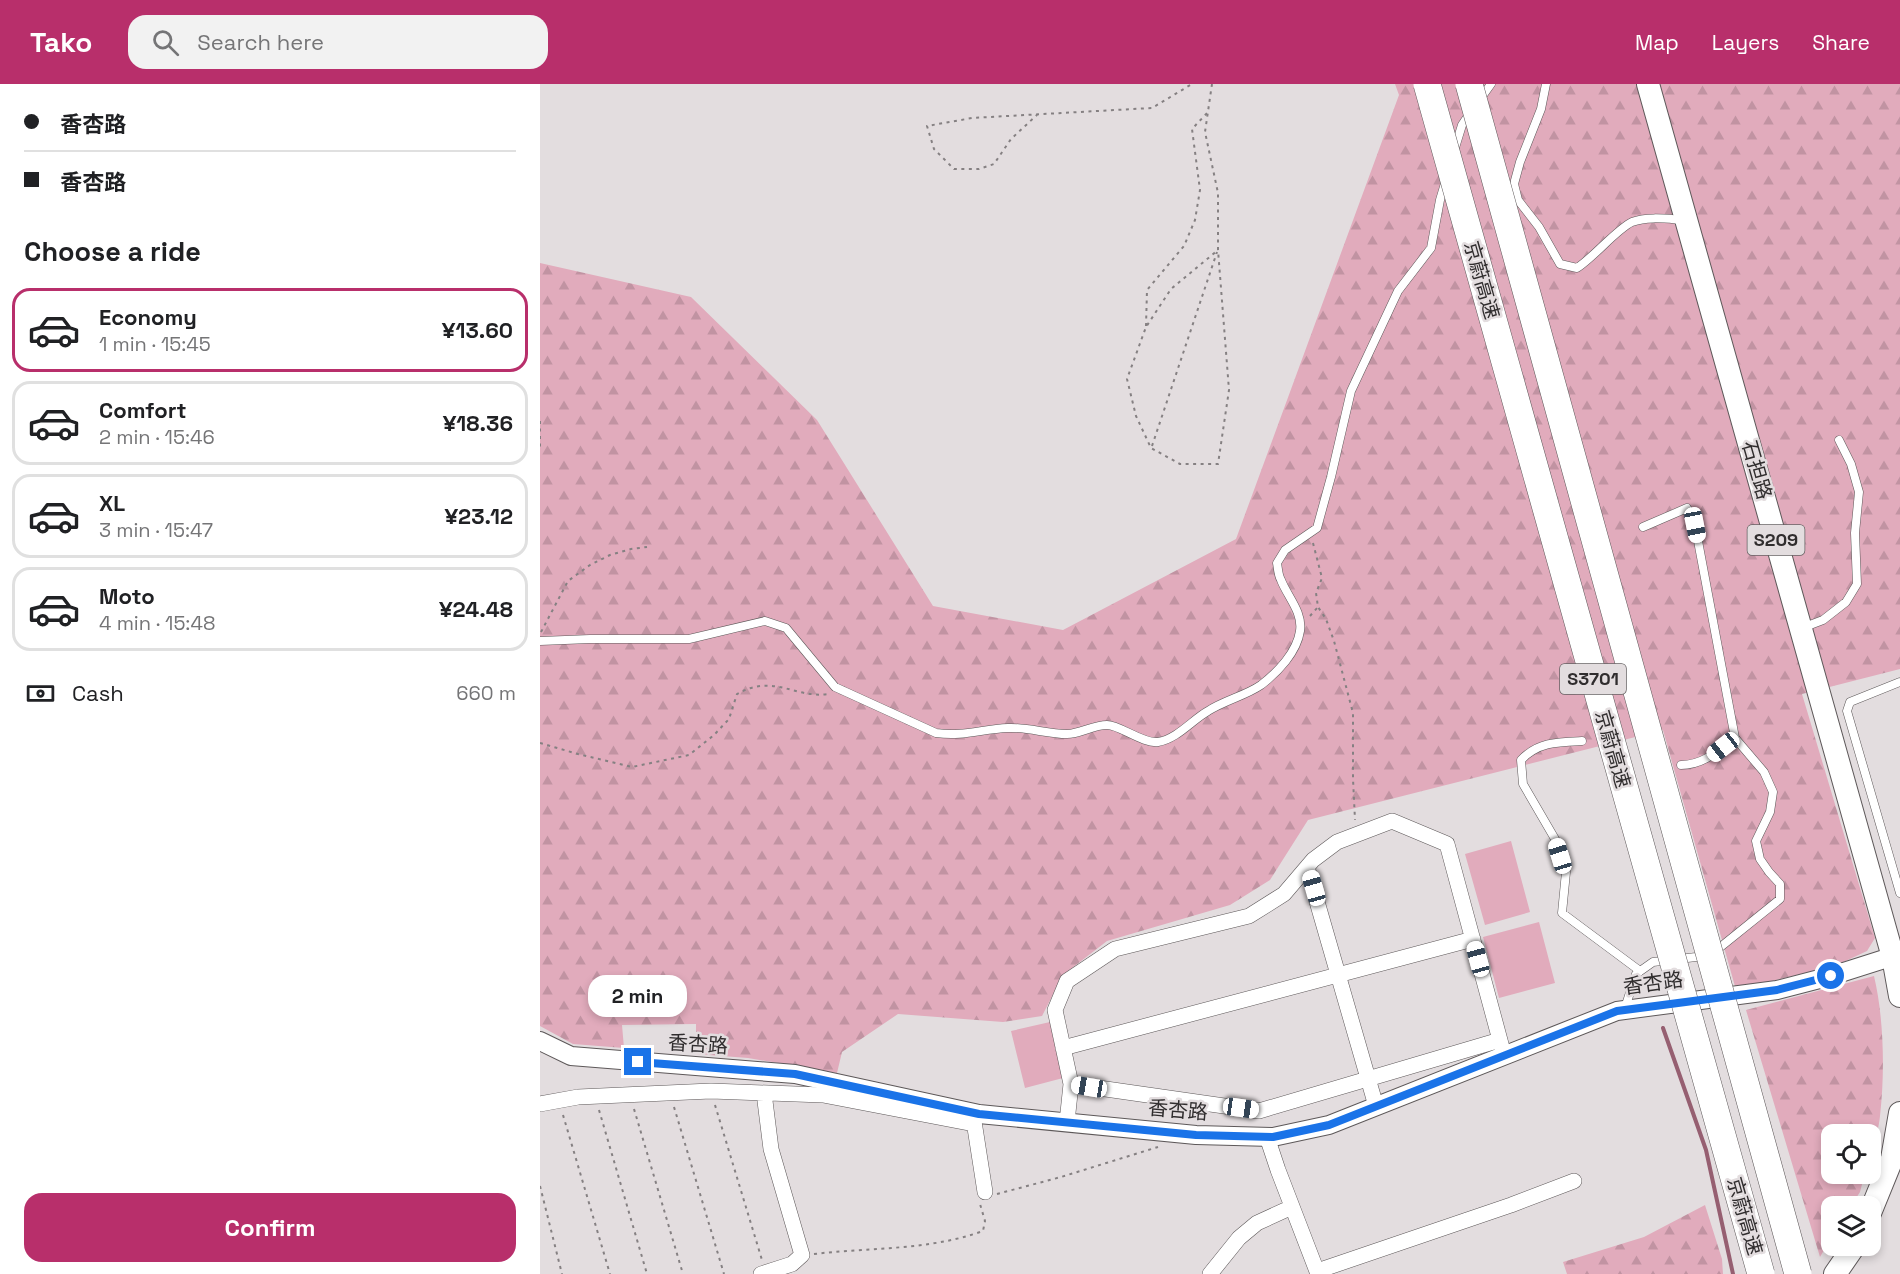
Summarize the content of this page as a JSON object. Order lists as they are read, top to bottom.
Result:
{
  "streets": {
    "highway": ["京蔚高速", "S3701"],
    "main road": ["石担路", "S209"],
    "street": ["香杏路"]
  },
  "crossings": [
    ["石担路", "香杏路"]
  ],
  "page": {
    "header": "Tako",
    "search": "Search here",
    "nav": ["Map", "Layers", "Share"],
    "banner": ["香杏路", "香杏路"],
    "heading": "Choose a ride",
    "list": [
      {
        "name": "Economy",
        "note": "1 min · 15:45",
        "value": "¥13.60"
      },
      {
        "name": "Comfort",
        "note": "2 min · 15:46",
        "value": "¥18.36"
      },
      {
        "name": "XL",
        "note": "3 min · 15:47",
        "value": "¥23.12"
      },
      {
        "name": "Moto",
        "note": "4 min · 15:48",
        "value": "¥24.48"
      }
    ],
    "pay": ["Cash", "660 m"],
    "bubble": "2 min",
    "buttons": "Confirm"
  }
}
